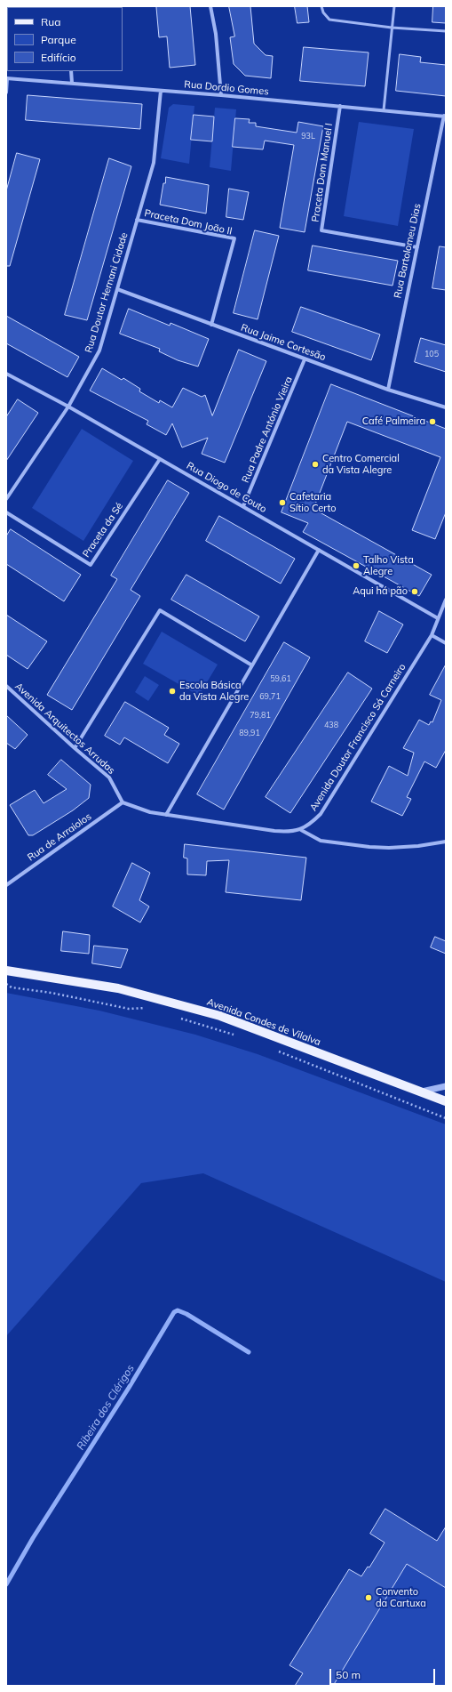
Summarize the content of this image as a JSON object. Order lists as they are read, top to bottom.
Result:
{
  "streets": {
    "main road": ["Avenida Condes de Vilalva"],
    "street": [
      "Rua Dordio Gomes",
      "Praceta Dom Manuel I",
      "Praceta Dom João II",
      "Rua Bartolomeu Dias",
      "Rua Doutor Hernani Cidade",
      "Rua Jaime Cortesão",
      "Rua Padre António Vieira",
      "Rua Diogo de Couto",
      "Praceta da Sé",
      "Avenida Arquitectos Arrudas",
      "Avenida Doutor Francisco Sá Carneiro",
      "Rua de Arraiolos"
    ]
  },
  "crossings": [
    ["Rua Dordio Gomes", "Praceta Dom Manuel I"],
    ["Rua Dordio Gomes", "Rua Bartolomeu Dias"],
    ["Rua Dordio Gomes", "Rua Doutor Hernani Cidade"],
    ["Praceta Dom Manuel I", "Rua Bartolomeu Dias"],
    ["Praceta Dom João II", "Rua Doutor Hernani Cidade"],
    ["Praceta Dom João II", "Rua Jaime Cortesão"],
    ["Rua Bartolomeu Dias", "Rua Jaime Cortesão"],
    ["Rua Doutor Hernani Cidade", "Rua Jaime Cortesão"],
    ["Rua Doutor Hernani Cidade", "Rua Diogo de Couto"],
    ["Rua Jaime Cortesão", "Rua Padre António Vieira"],
    ["Rua Padre António Vieira", "Rua Diogo de Couto"],
    ["Rua Diogo de Couto", "Praceta da Sé"],
    ["Rua Diogo de Couto", "Avenida Doutor Francisco Sá Carneiro"],
    ["Avenida Arquitectos Arrudas", "Rua de Arraiolos"]
  ],
  "water": ["Ribeira dos Clérigos"],
  "places": [
    "Café Palmeira",
    "Centro Comercial da Vista Alegre",
    "Cafetaria Sítio Certo",
    "Talho Vista Alegre",
    "Aqui há pão",
    "Escola Básica da Vista Alegre",
    "Convento da Cartuxa"
  ],
  "house_numbers": [
    "93L",
    "105",
    "59,61",
    "69,71",
    "79,81",
    "438",
    "89,91"
  ],
  "legend": ["Rua", "Parque", "Edifício"],
  "scale_bar": "50 m"
}
